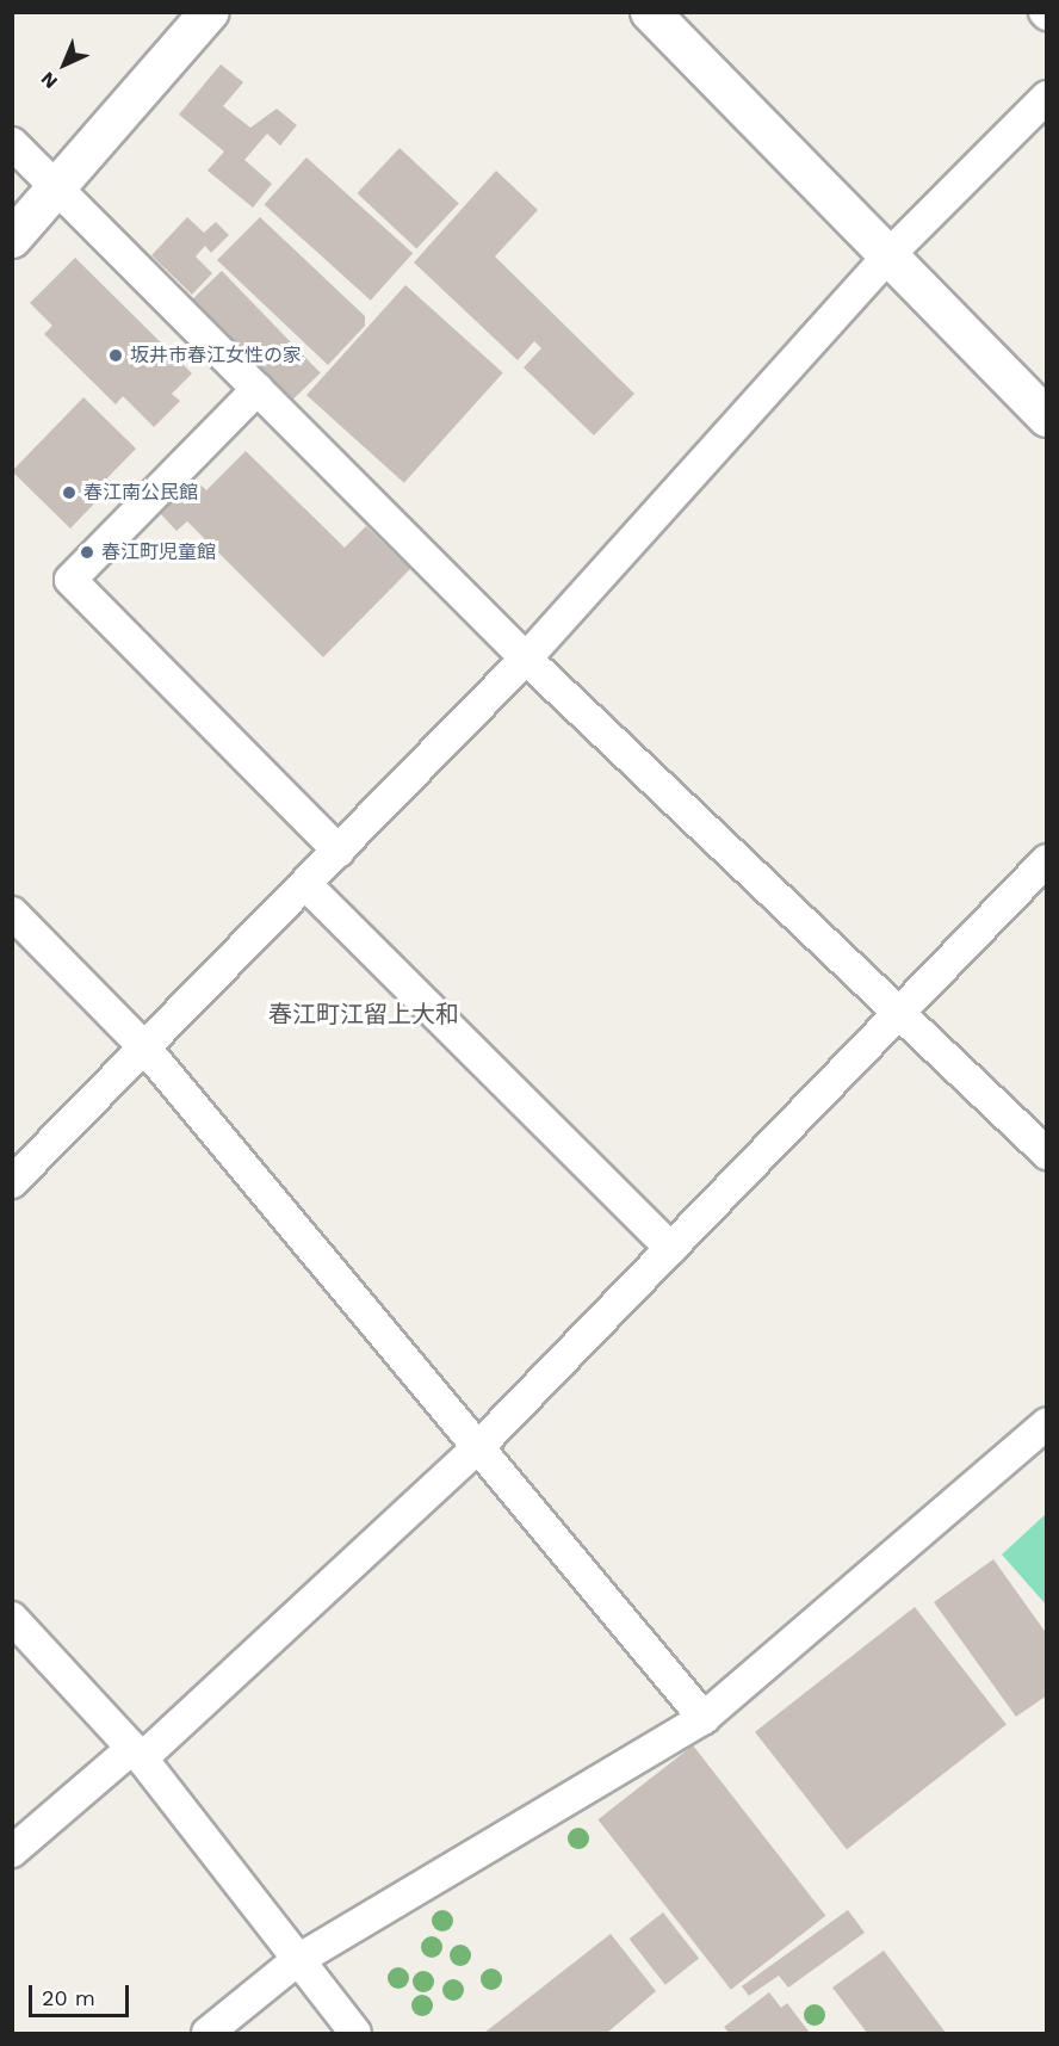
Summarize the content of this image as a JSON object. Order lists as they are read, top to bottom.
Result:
{
  "districts": ["春江町江留上大和"],
  "places": ["坂井市春江女性の家", "春江南公民館", "春江町児童館"],
  "scale_bar": "20 m",
  "north": "bottom left"
}
